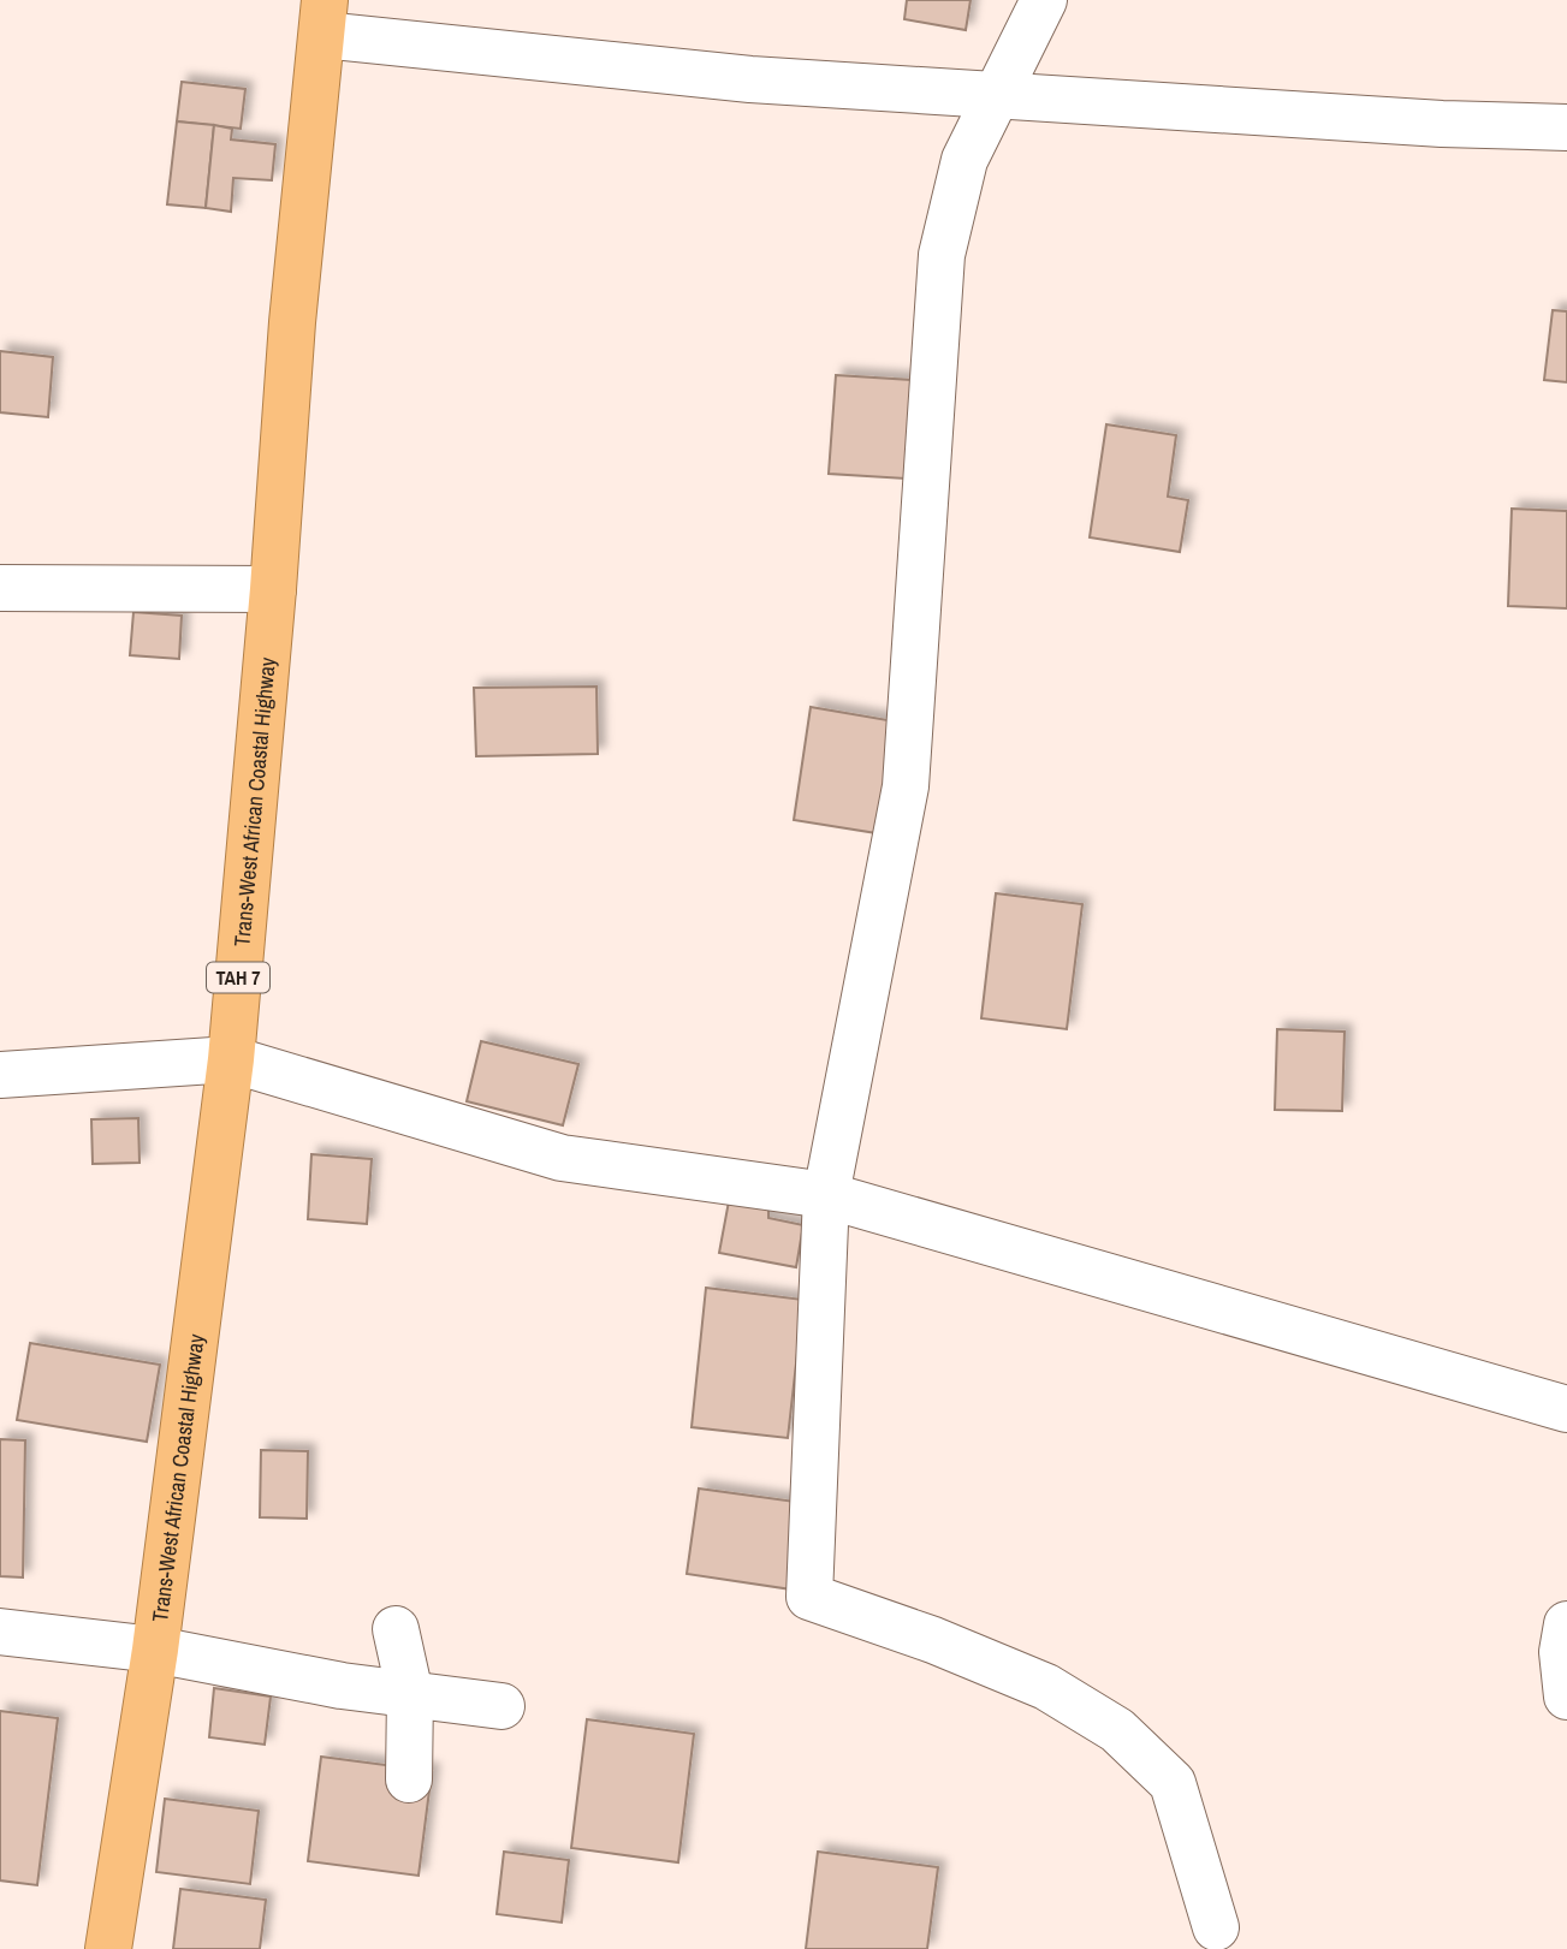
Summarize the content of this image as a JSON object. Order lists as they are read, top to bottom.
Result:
{
  "streets": {
    "highway": ["Trans-West African Coastal Highway", "TAH 7"]
  }
}
